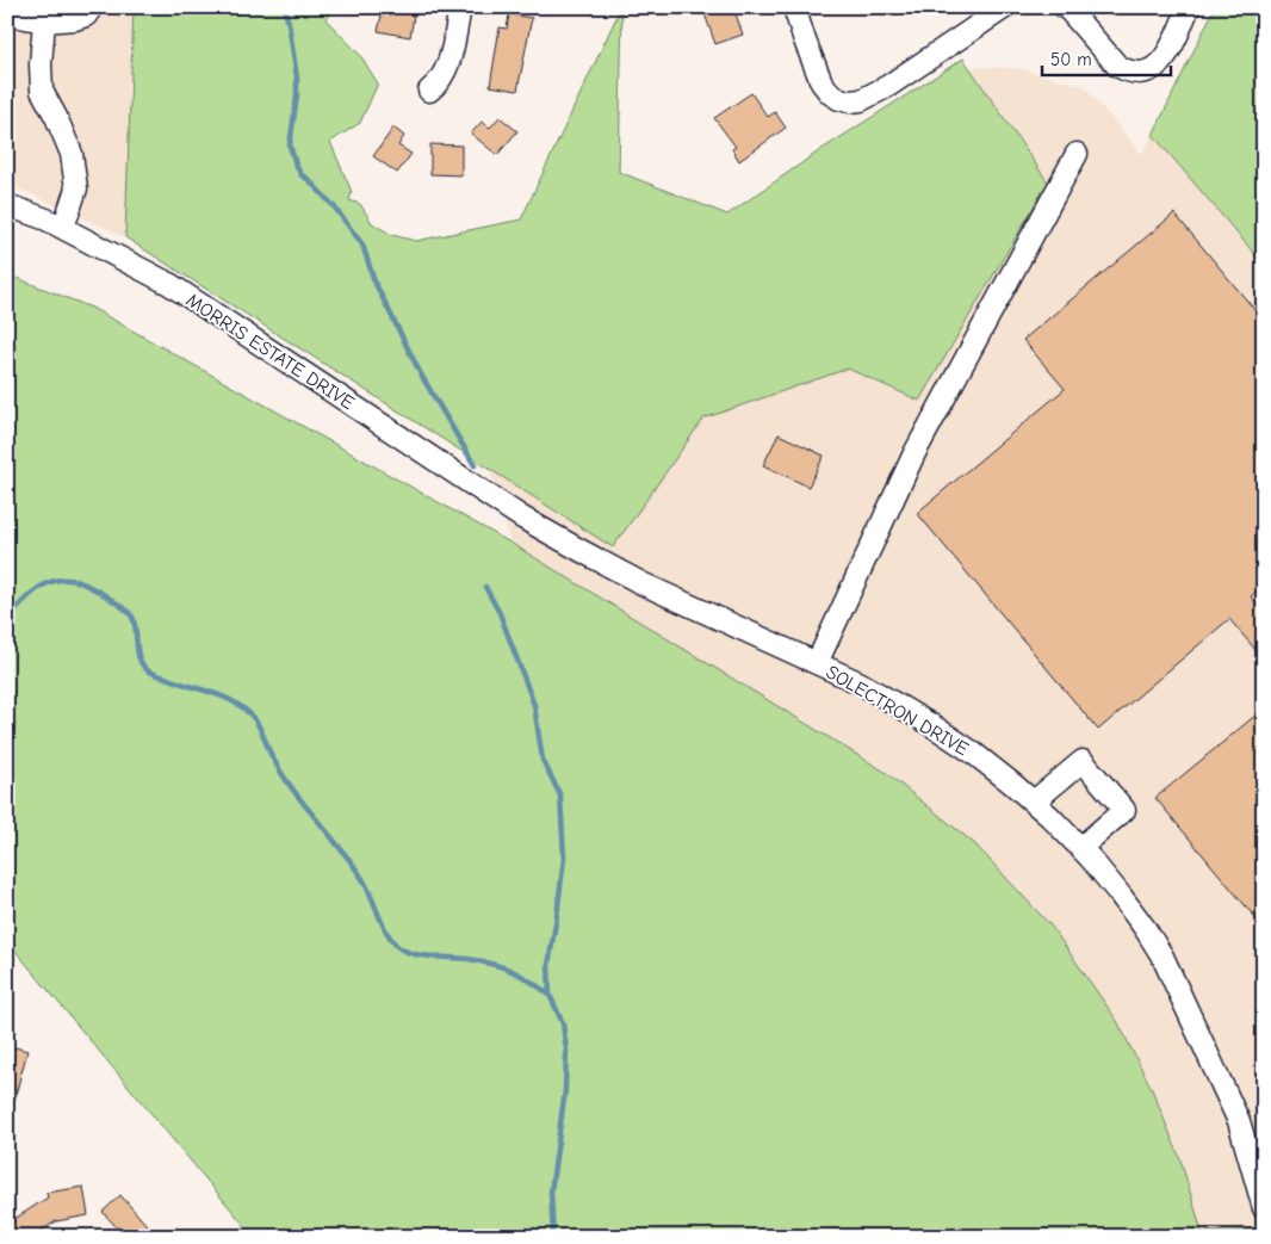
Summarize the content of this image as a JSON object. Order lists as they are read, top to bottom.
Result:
{
  "streets": {
    "street": ["MORRIS ESTATE DRIVE", "SOLECTRON DRIVE"]
  },
  "crossings": [
    ["MORRIS ESTATE DRIVE", "SOLECTRON DRIVE"]
  ],
  "scale_bar": "50 m"
}
